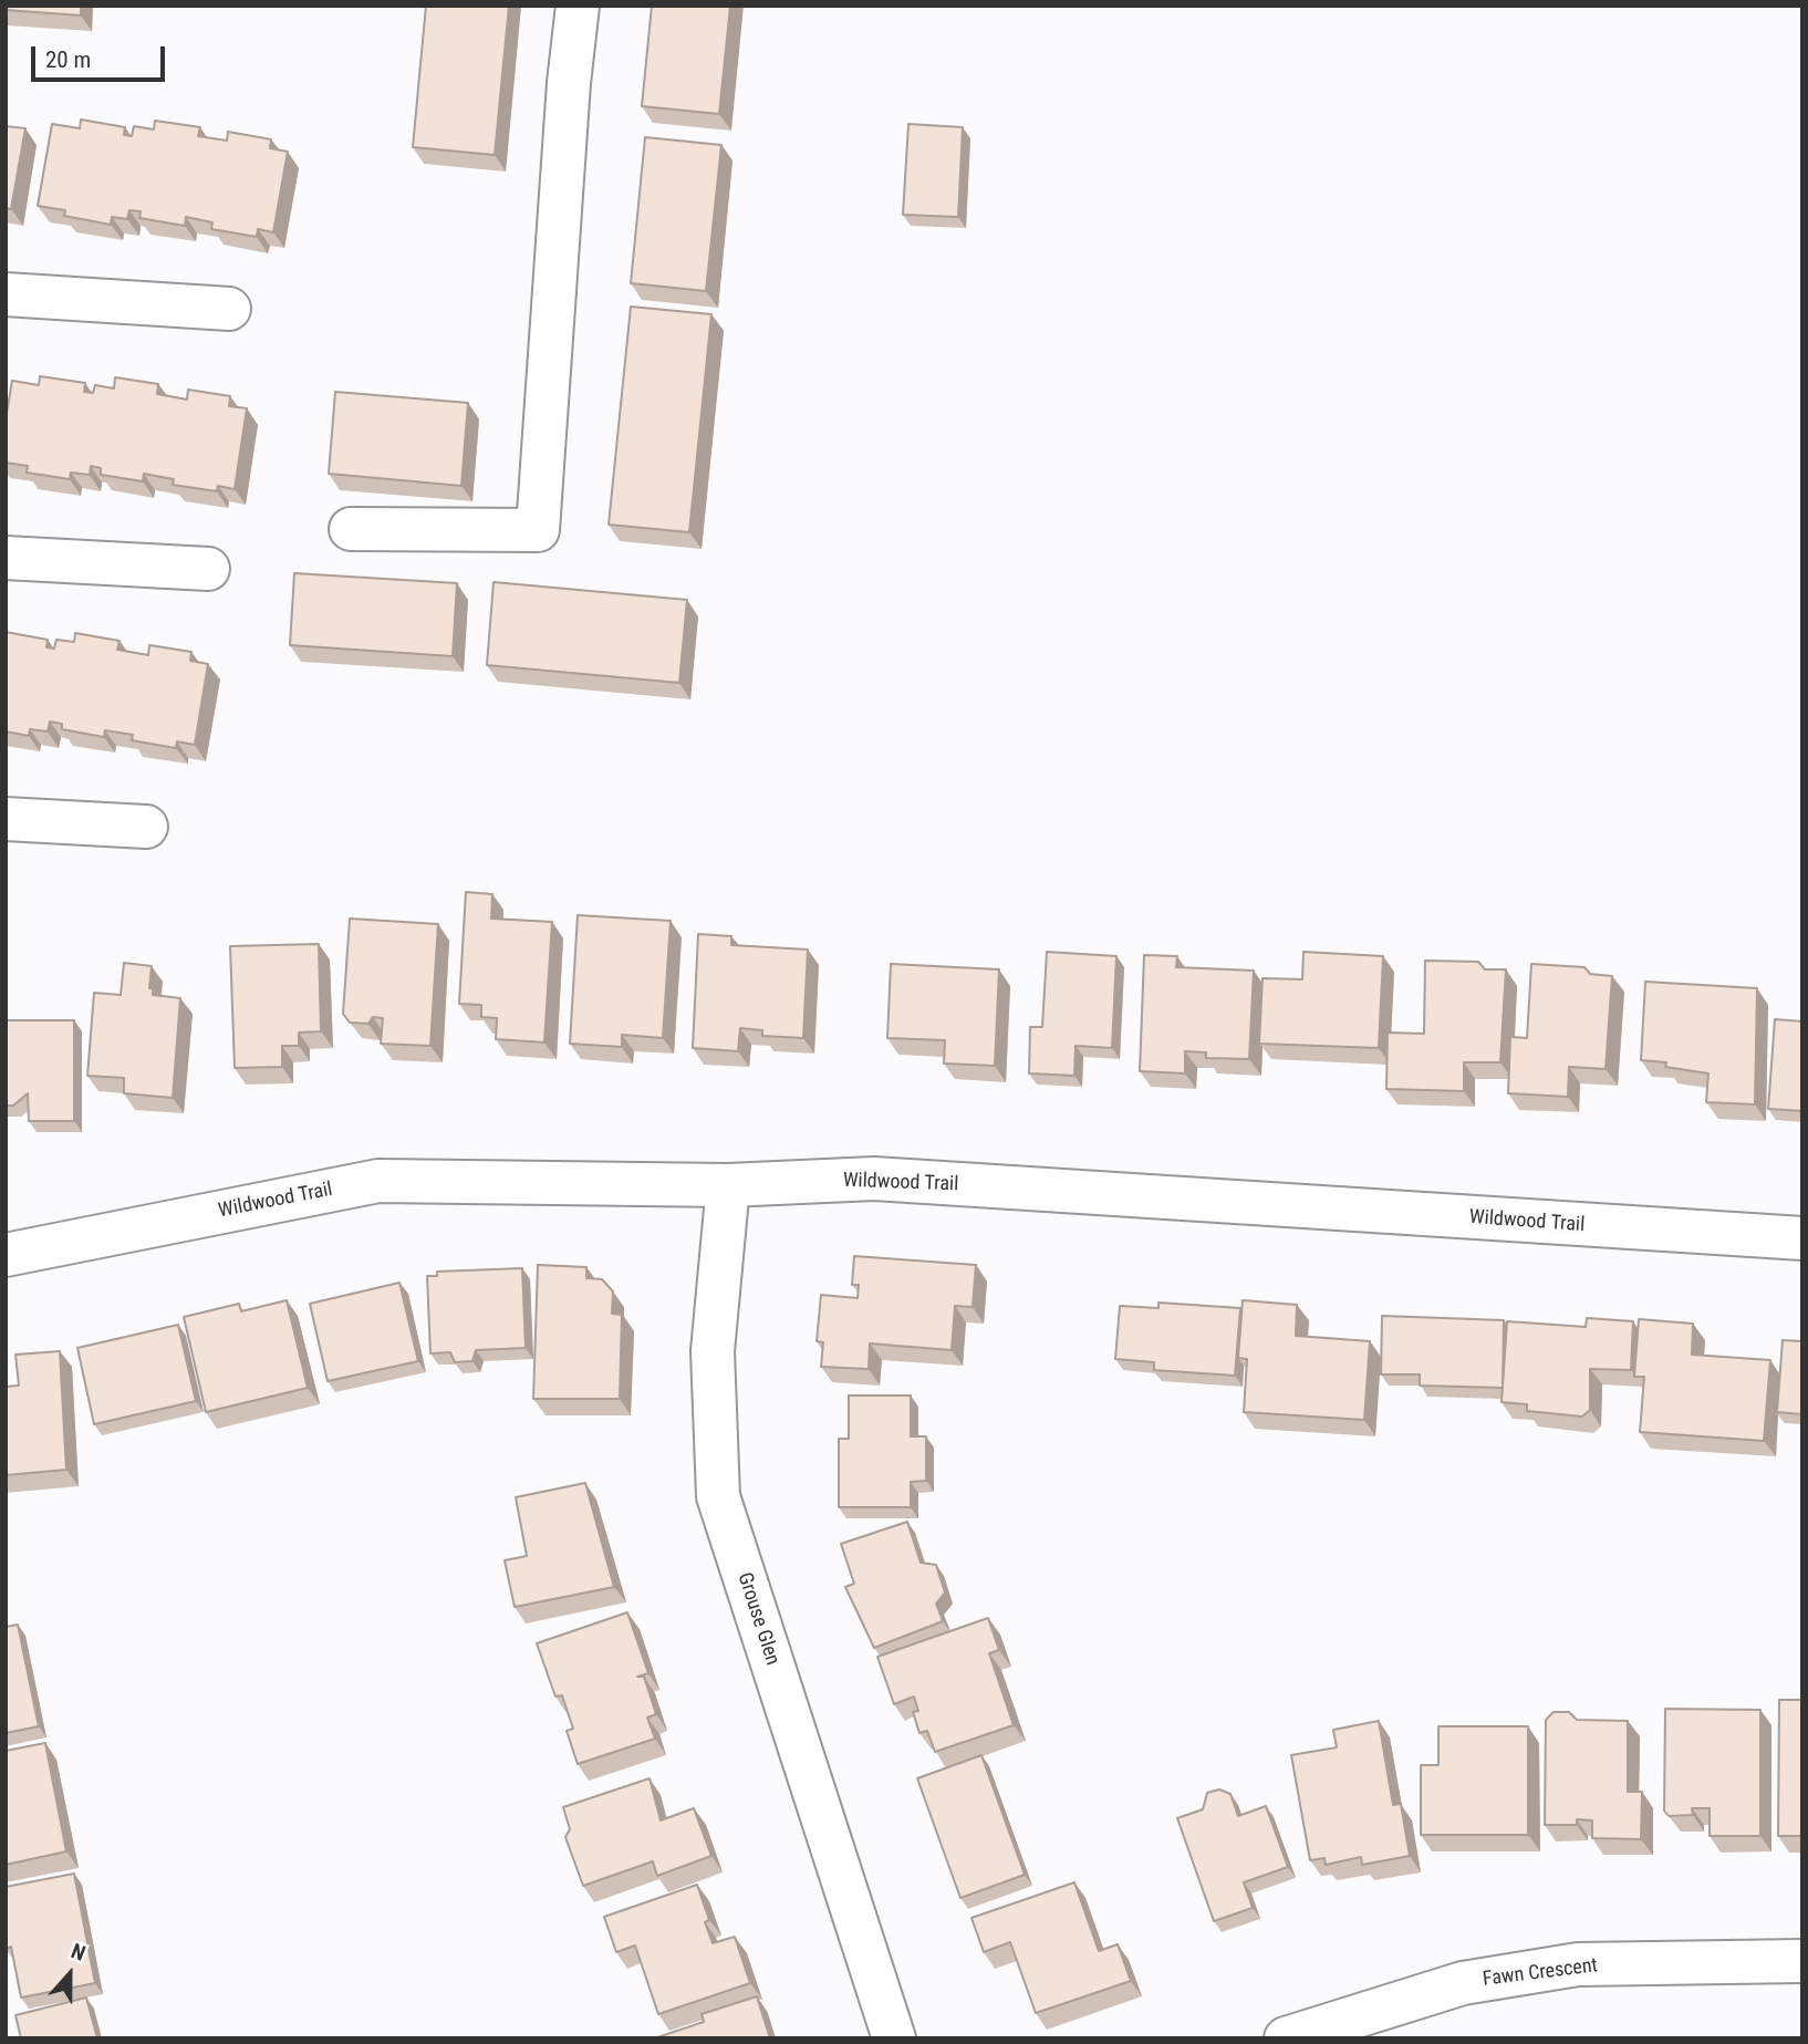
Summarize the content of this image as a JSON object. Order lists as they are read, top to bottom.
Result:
{
  "streets": {
    "street": ["Wildwood Trail", "Grouse Glen", "Fawn Crescent"]
  },
  "crossings": [
    ["Wildwood Trail", "Grouse Glen"]
  ],
  "scale_bar": "20 m",
  "north": "top"
}
